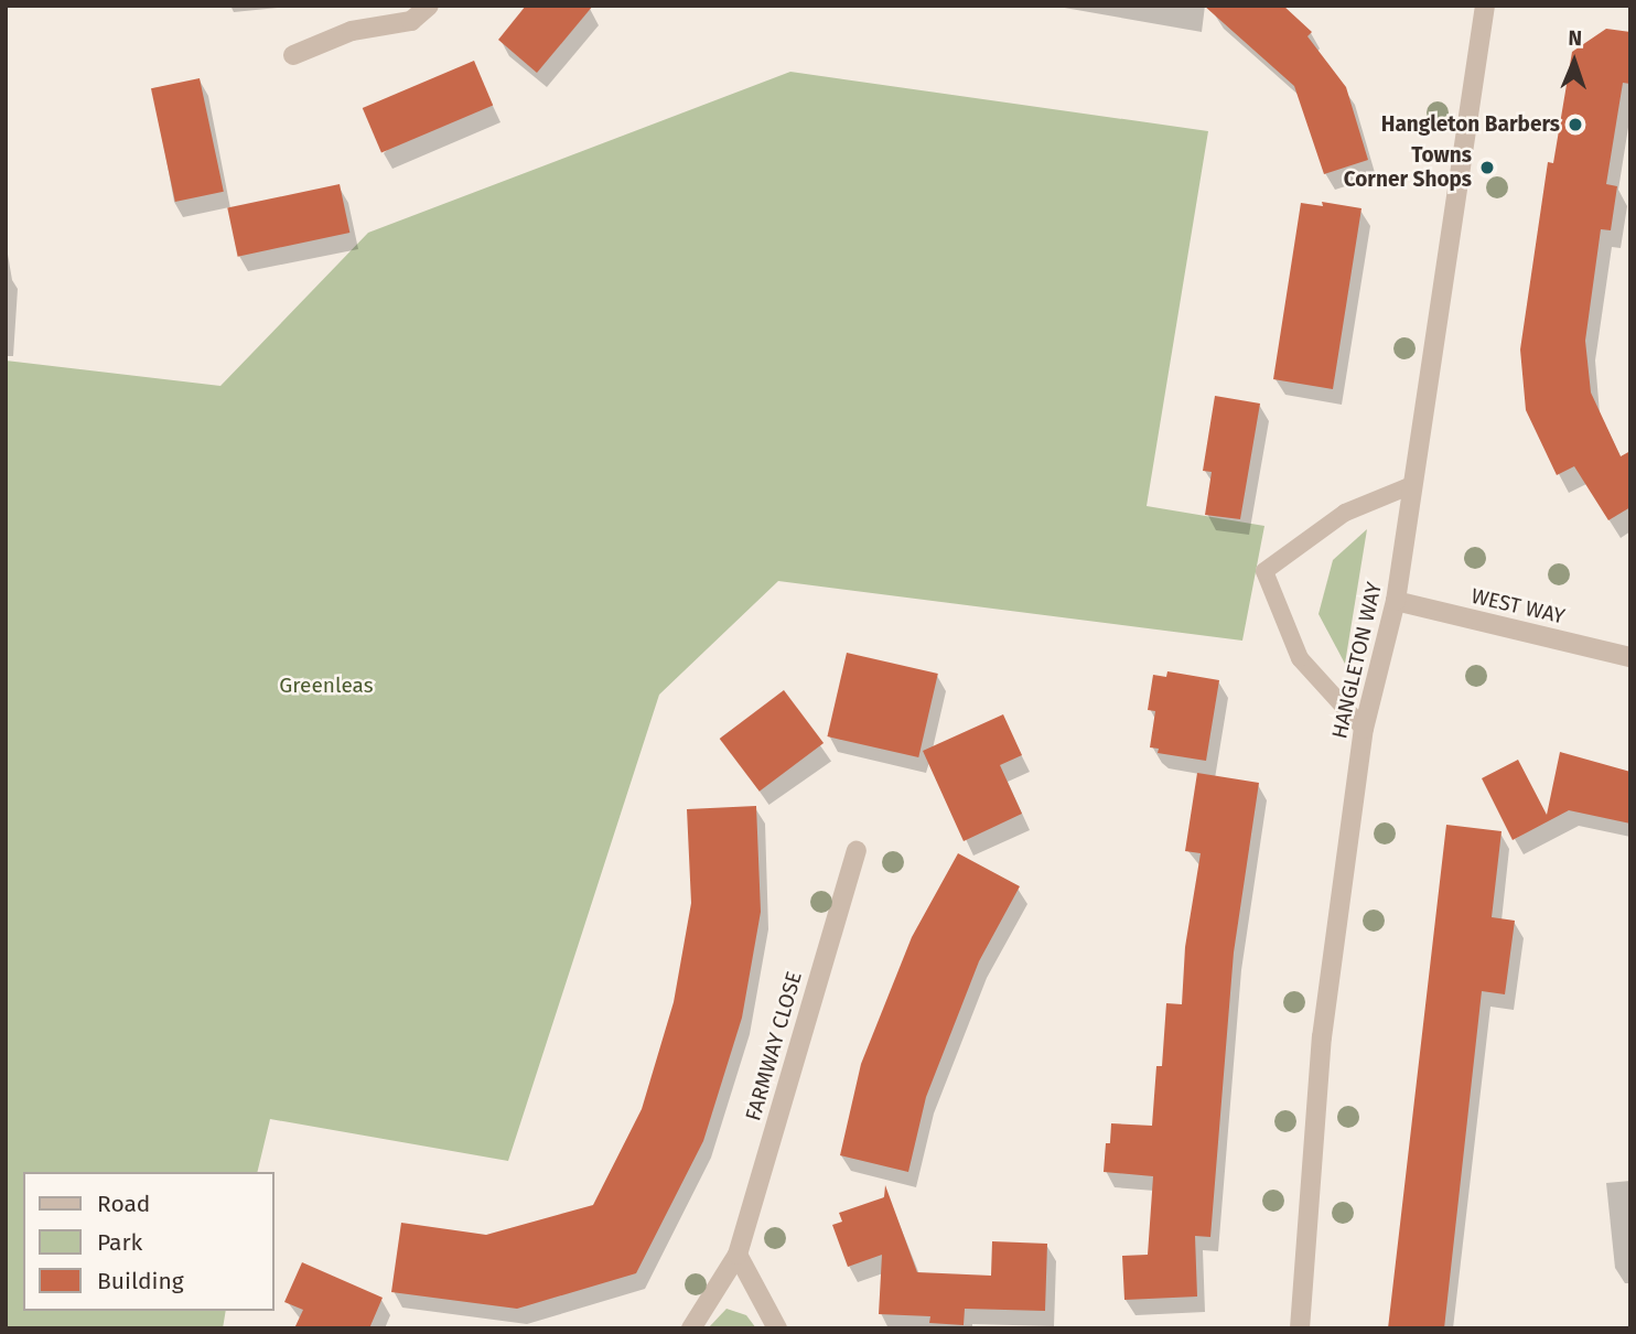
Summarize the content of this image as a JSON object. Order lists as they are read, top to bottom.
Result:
{
  "streets": {
    "street": ["WEST WAY", "HANGLETON WAY", "FARMWAY CLOSE"]
  },
  "crossings": [
    ["WEST WAY", "HANGLETON WAY"]
  ],
  "parks": ["Greenleas"],
  "places": ["Hangleton Barbers", "Towns Corner Shops"],
  "legend": ["Road", "Park", "Building"],
  "north": "top"
}
